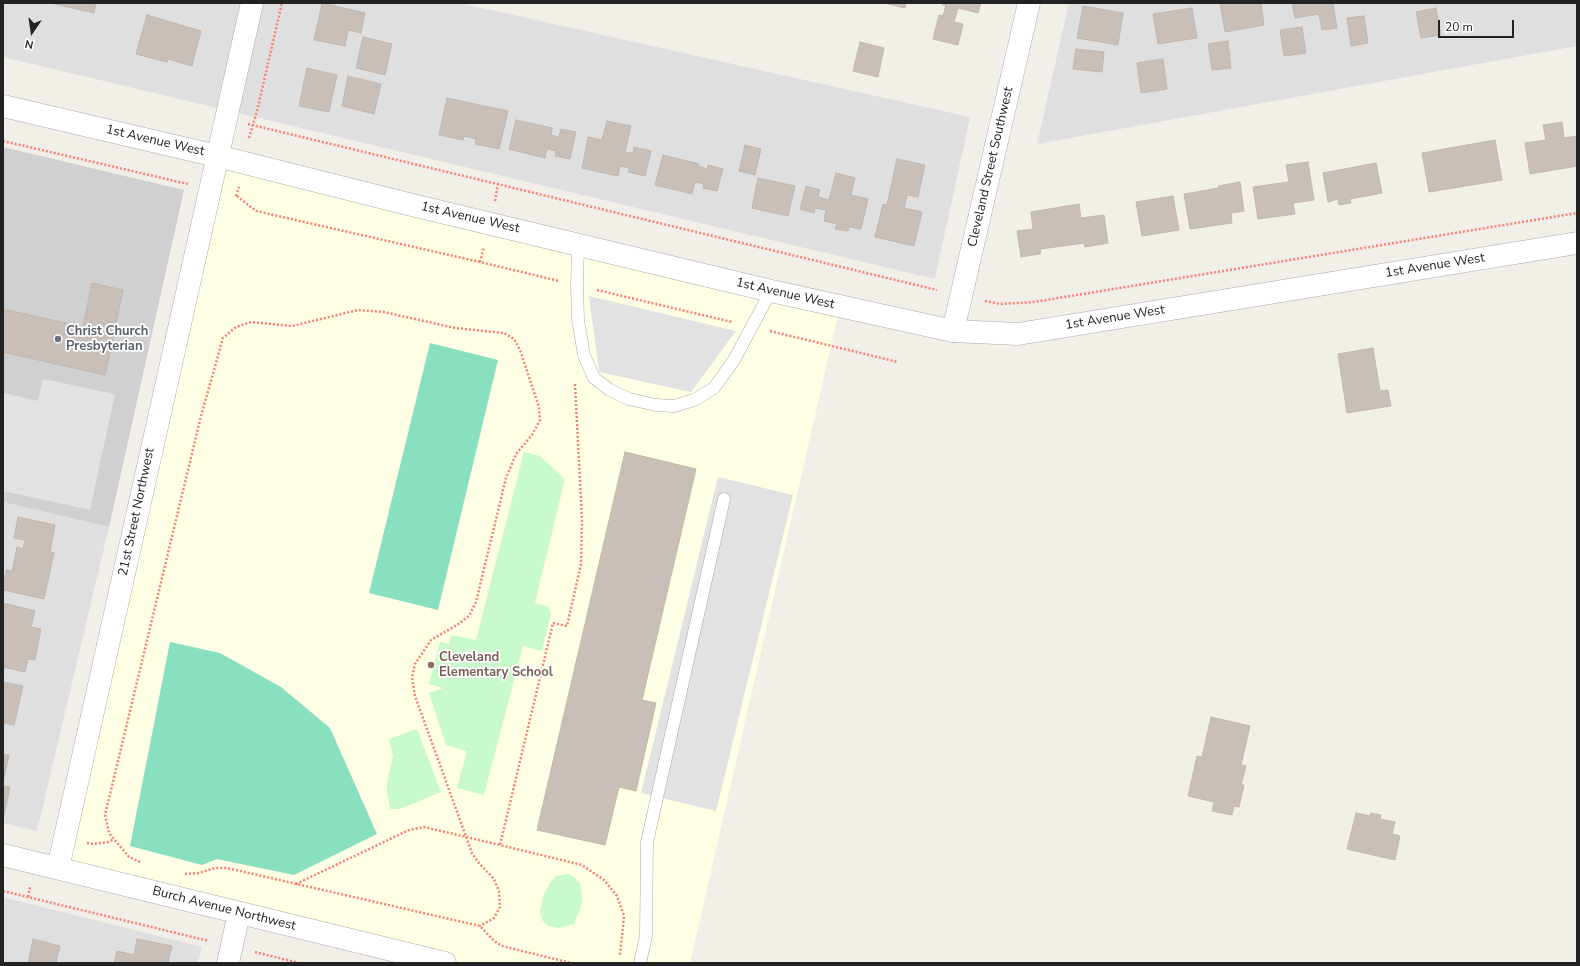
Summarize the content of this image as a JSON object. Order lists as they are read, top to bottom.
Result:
{
  "streets": {
    "street": [
      "1st Avenue West",
      "Cleveland Street Southwest",
      "21st Street Northwest",
      "Burch Avenue Northwest"
    ]
  },
  "crossings": [
    ["1st Avenue West", "Cleveland Street Southwest"],
    ["1st Avenue West", "21st Street Northwest"],
    ["21st Street Northwest", "Burch Avenue Northwest"]
  ],
  "places": ["Christ Church Presbyterian", "Cleveland Elementary School"],
  "scale_bar": "20 m",
  "north": "bottom"
}
